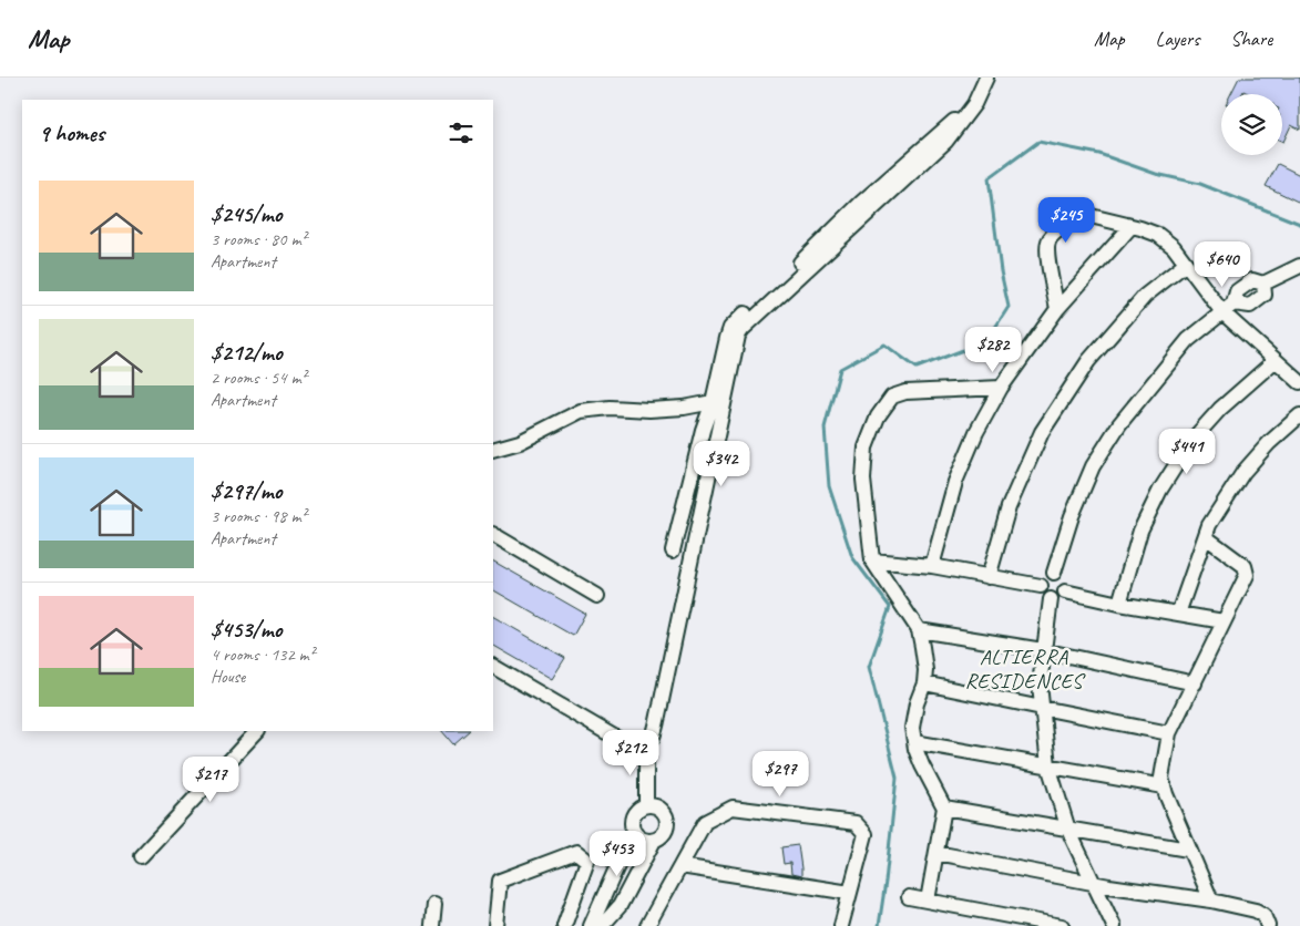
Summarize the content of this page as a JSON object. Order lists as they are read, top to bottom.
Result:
{
  "districts": ["ALTIERRA RESIDENCES"],
  "page": {
    "header": "Map",
    "nav": ["Map", "Layers", "Share"],
    "heading": "9 homes",
    "list": [
      {
        "name": "$245/mo",
        "note": "3 rooms · 80 m² · Apartment"
      },
      {
        "name": "$212/mo",
        "note": "2 rooms · 54 m² · Apartment"
      },
      {
        "name": "$297/mo",
        "note": "3 rooms · 98 m² · Apartment"
      },
      {
        "name": "$453/mo",
        "note": "4 rooms · 132 m² · House"
      }
    ],
    "price": [
      "$245",
      "$640",
      "$282",
      "$441",
      "$342",
      "$212",
      "$297",
      "$217",
      "$453"
    ]
  }
}
